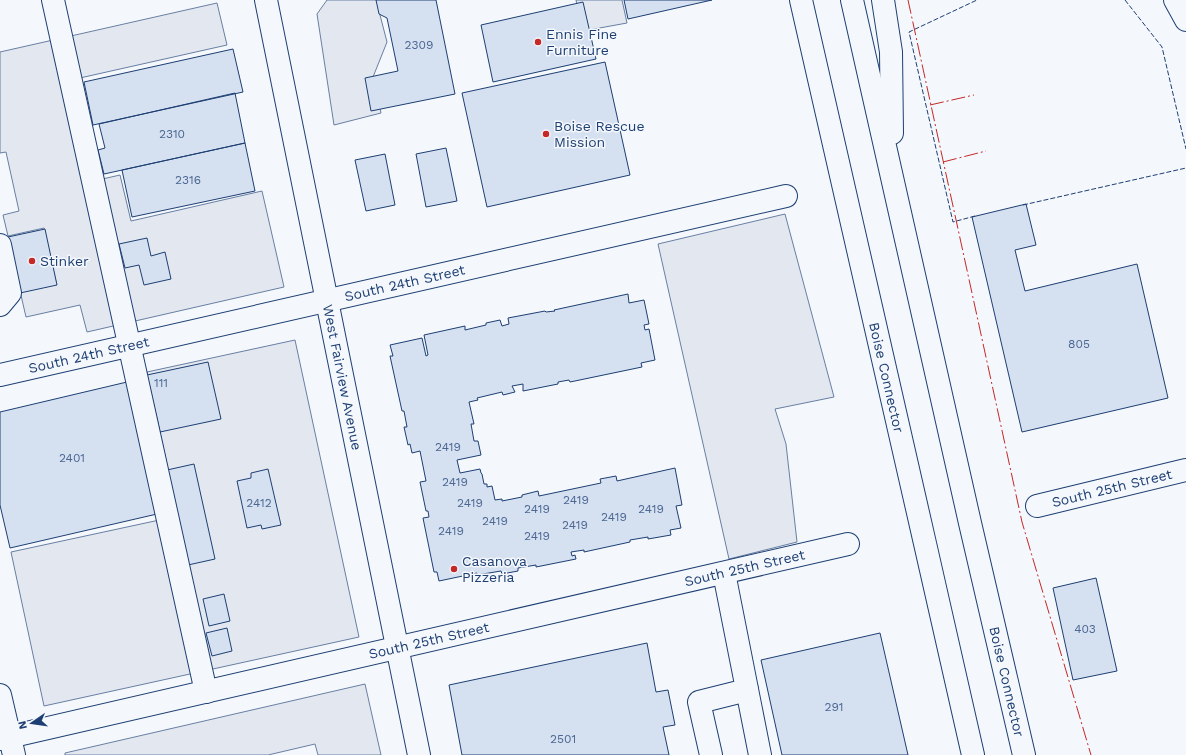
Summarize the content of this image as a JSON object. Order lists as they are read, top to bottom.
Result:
{
  "streets": {
    "main road": [
      "South 24th Street",
      "West Fairview Avenue",
      "Boise Connector",
      "South 25th Street"
    ]
  },
  "crossings": [
    ["South 24th Street", "West Fairview Avenue"],
    ["West Fairview Avenue", "South 25th Street"]
  ],
  "places": [
    "Ennis Fine Furniture",
    "Boise Rescue Mission",
    "Stinker",
    "Casanova Pizzeria"
  ],
  "house_numbers": [
    "2309",
    "2310",
    "2316",
    "805",
    "111",
    "2419",
    "2401",
    "2419",
    "2419",
    "2412",
    "2419",
    "2419",
    "2419",
    "2419",
    "2419",
    "2419",
    "2419",
    "2419",
    "403",
    "291",
    "2501"
  ],
  "north": "left"
}
